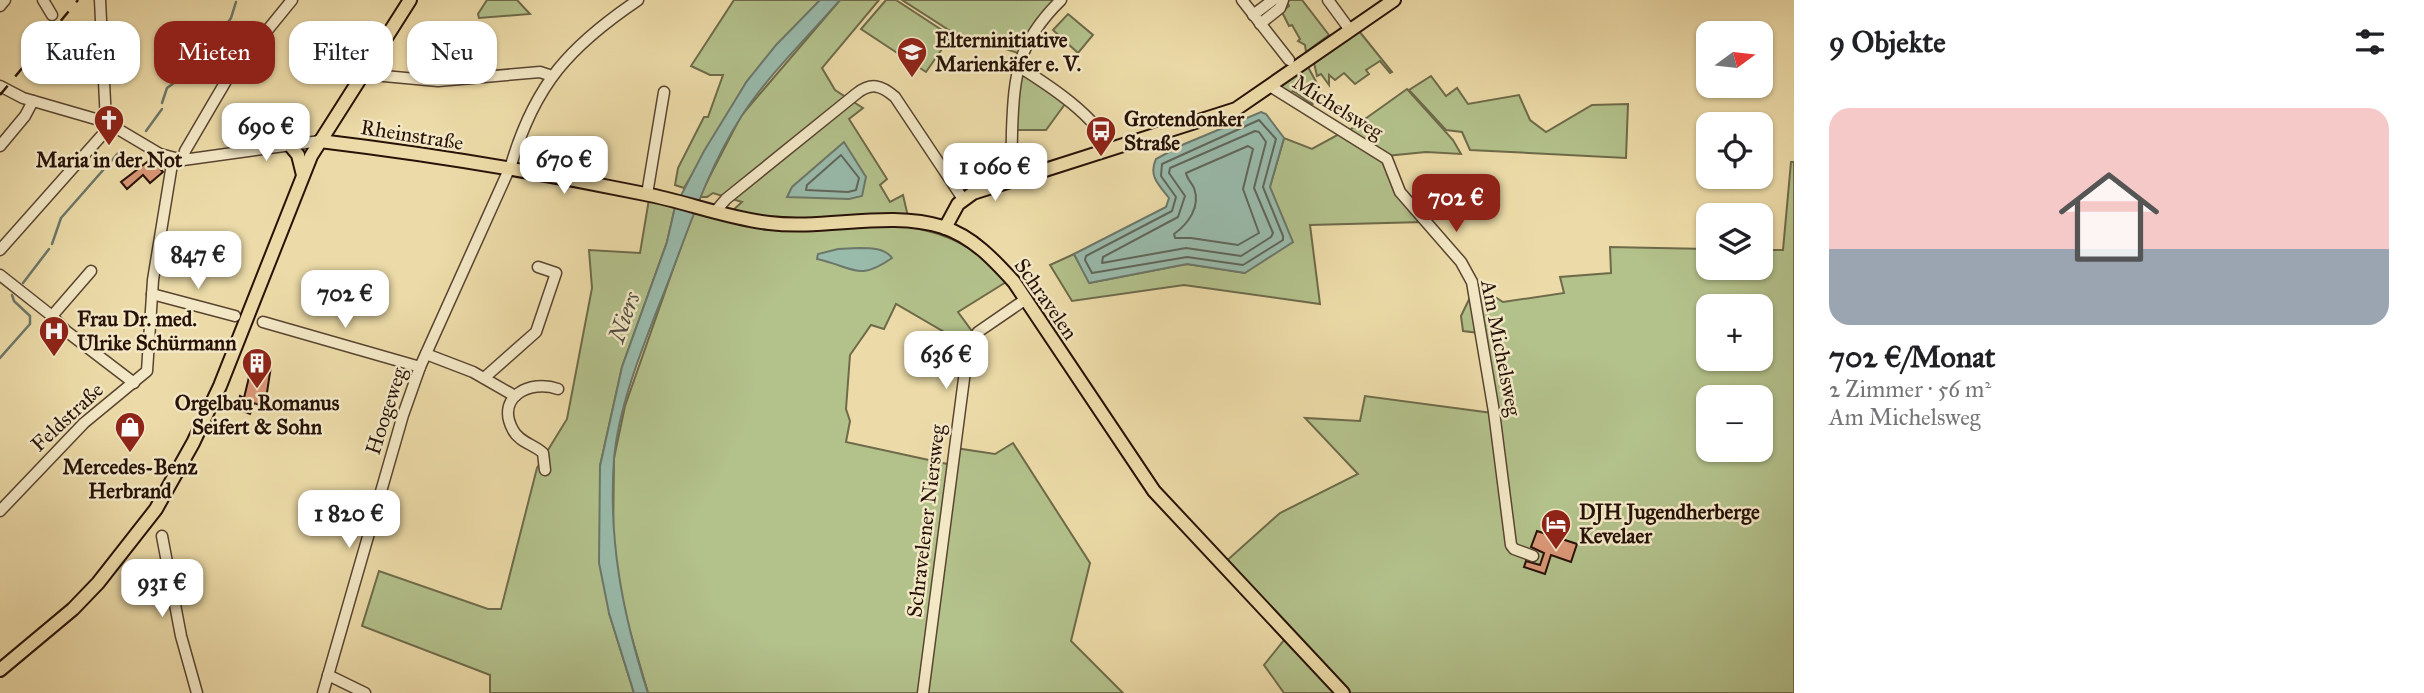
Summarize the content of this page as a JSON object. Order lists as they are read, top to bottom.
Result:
{
  "streets": {
    "main road": ["Rheinstraße", "Schravelen"],
    "street": [
      "Michelsweg",
      "Am Michelsweg",
      "Hoogeweg",
      "Feldstraße",
      "Schravelener Niersweg"
    ]
  },
  "crossings": [
    ["Michelsweg", "Am Michelsweg"],
    ["Rheinstraße", "Schravelen"],
    ["Rheinstraße", "Hoogeweg"],
    ["Schravelen", "Schravelener Niersweg"]
  ],
  "water": ["Niers"],
  "places": {
    "school or university": ["Elterninitiative Marienkäfer e. V."],
    "church": ["Maria in der Not"],
    "bus stop": ["Grotendonker Straße"],
    "hospital": ["Frau Dr. med. Ulrike Schürmann"],
    "building": ["Orgelbau Romanus Seifert & Sohn"],
    "shop": ["Mercedes-Benz Herbrand"],
    "hotel": ["DJH Jugendherberge Kevelaer"]
  },
  "north": "right",
  "page": {
    "heading": "9 Objekte",
    "map_buttons": ["+", "−"],
    "chip": [
      "Kaufen",
      "Mieten",
      "Filter",
      "Neu"
    ],
    "list": [
      {
        "name": "702 €/Monat",
        "note": "2 Zimmer · 56 m² · Am Michelsweg"
      }
    ],
    "price": [
      "690 €",
      "670 €",
      "1 060 €",
      "702 €",
      "847 €",
      "702 €",
      "636 €",
      "1 820 €",
      "931 €"
    ]
  }
}
